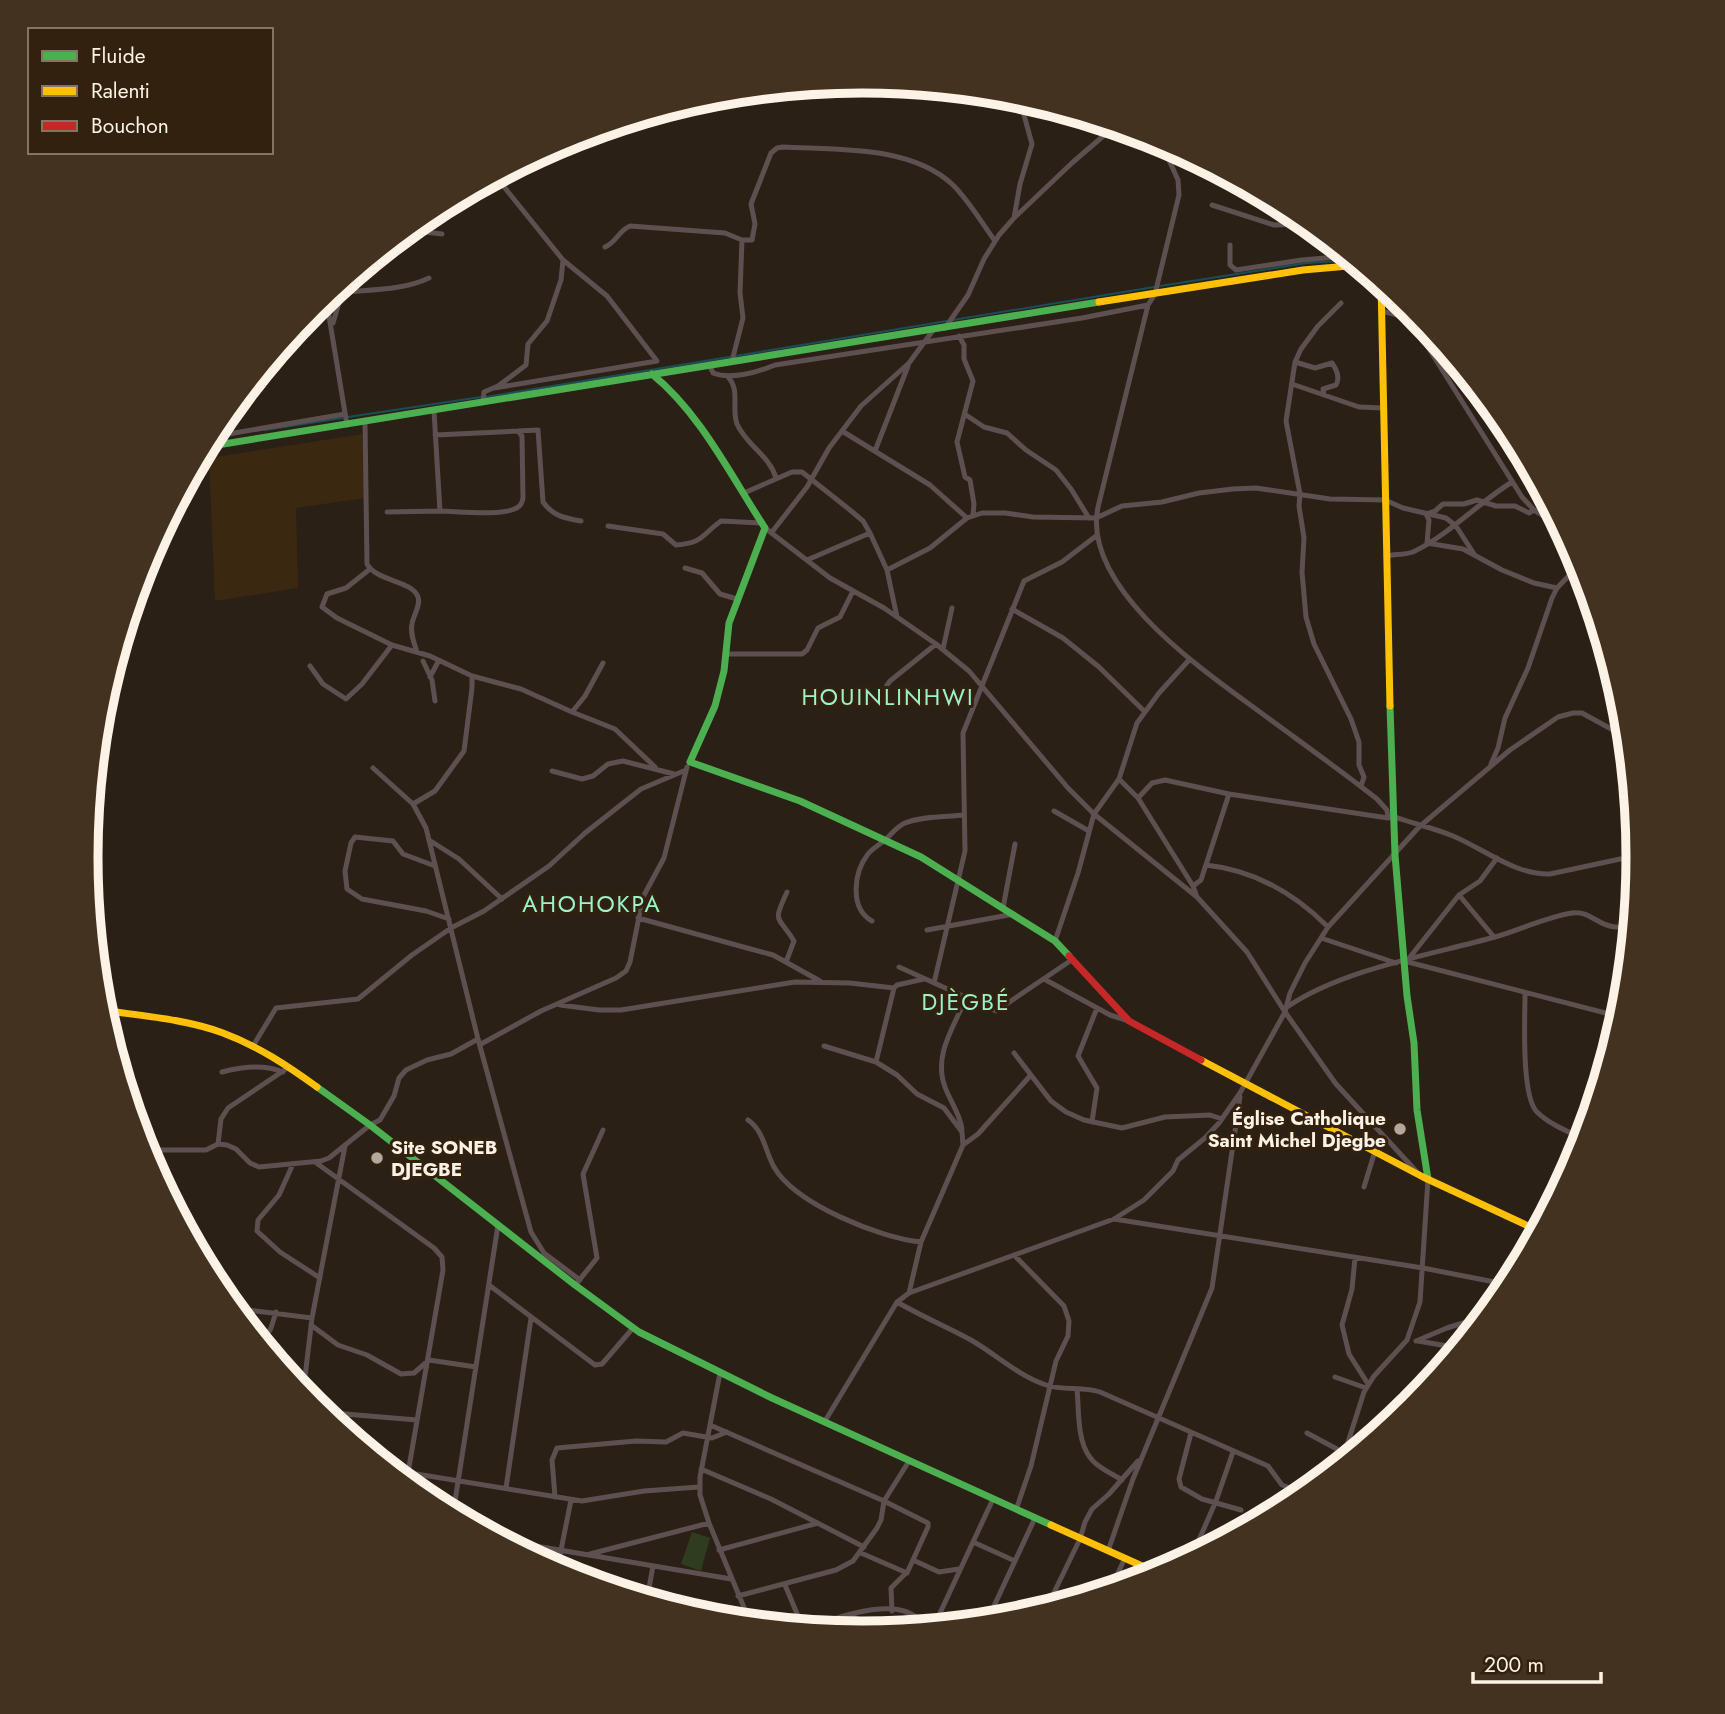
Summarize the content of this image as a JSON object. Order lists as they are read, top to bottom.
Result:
{
  "districts": ["HOUINLINHWI", "AHOHOKPA", "DJÈGBÉ"],
  "places": ["Église Catholique Saint Michel Djegbe", "Site SONEB DJEGBE"],
  "legend": ["Fluide", "Ralenti", "Bouchon"],
  "scale_bar": "200 m"
}
